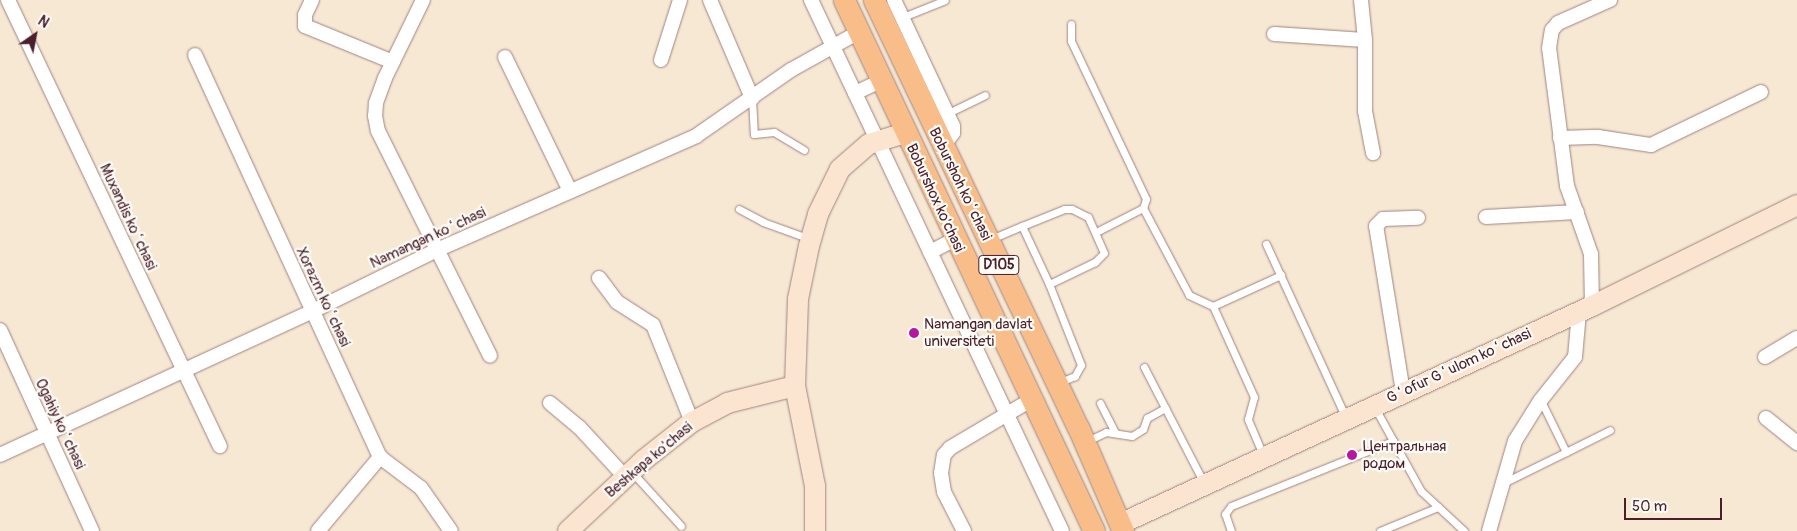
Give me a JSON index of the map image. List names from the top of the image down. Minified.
{"streets":{"main road":["Boburshoh koʻchasi","Boburshox ko'chasi","D105"],"street":["Muxandis koʻchasi","Namangan koʻchasi","Xorazm koʻchasi","Gʻofur Gʻulom koʻchasi","Ogahiy koʻchasi","Beshkapa ko'chasi"]},"crossings":[["Boburshoh koʻchasi","Gʻofur Gʻulom koʻchasi"],["Boburshox ko'chasi","Namangan koʻchasi"],["Muxandis koʻchasi","Namangan koʻchasi"],["Namangan koʻchasi","Xorazm koʻchasi"],["Namangan koʻchasi","Ogahiy koʻchasi"]],"places":["Namangan davlat universiteti","Центральная родом"],"scale_bar":"50 m","north":"top right"}
